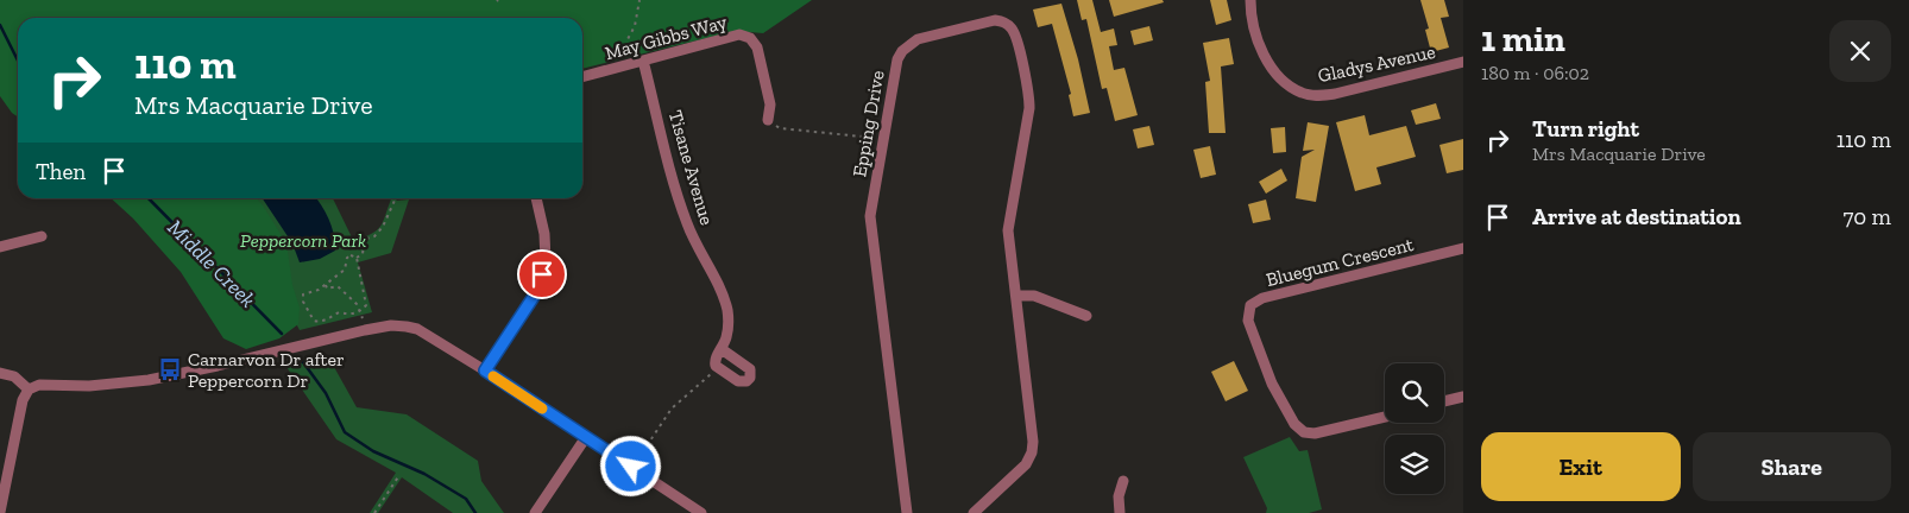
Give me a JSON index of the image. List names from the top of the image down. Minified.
{"streets":{"street":["May Gibbs Way","Gladys Avenue","Epping Drive","Tisane Avenue","Bluegum Crescent"]},"crossings":[["May Gibbs Way","Tisane Avenue"]],"water":["Middle Creek"],"parks":["Peppercorn Park"],"places":{"bus stop":["Carnarvon Dr after Peppercorn Dr"]},"page":{"heading":["1 min","180 m · 06:02"],"turn":["110 m","Mrs Macquarie Drive"],"list":[{"name":"Turn right","note":"Mrs Macquarie Drive","value":"110 m"},{"name":"Arrive at destination","value":"70 m"}],"then":"Then","buttons":["Exit","Share"]}}
